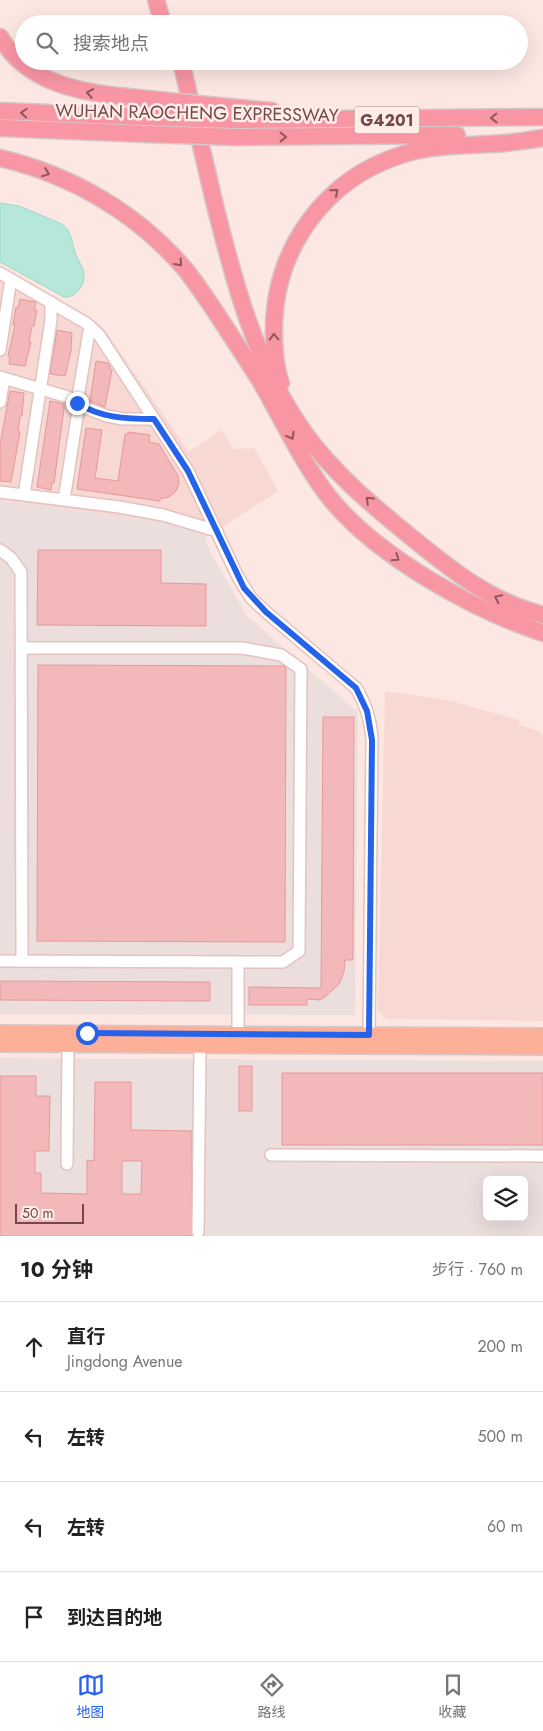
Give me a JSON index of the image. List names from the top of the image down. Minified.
{"streets":{"highway":["WUHAN RAOCHENG EXPRESSWAY","G4201"]},"crossings":[["WUHAN RAOCHENG EXPRESSWAY","G4201"]],"scale_bar":"50 m","page":{"search":"搜索地点","scale":"50 m","heading":["10 分钟","步行 · 760 m"],"list":[["直行","Jingdong Avenue","200 m"],["左转","500 m"],["左转","60 m"],"到达目的地"],"nav":["地图","路线","收藏"]}}
